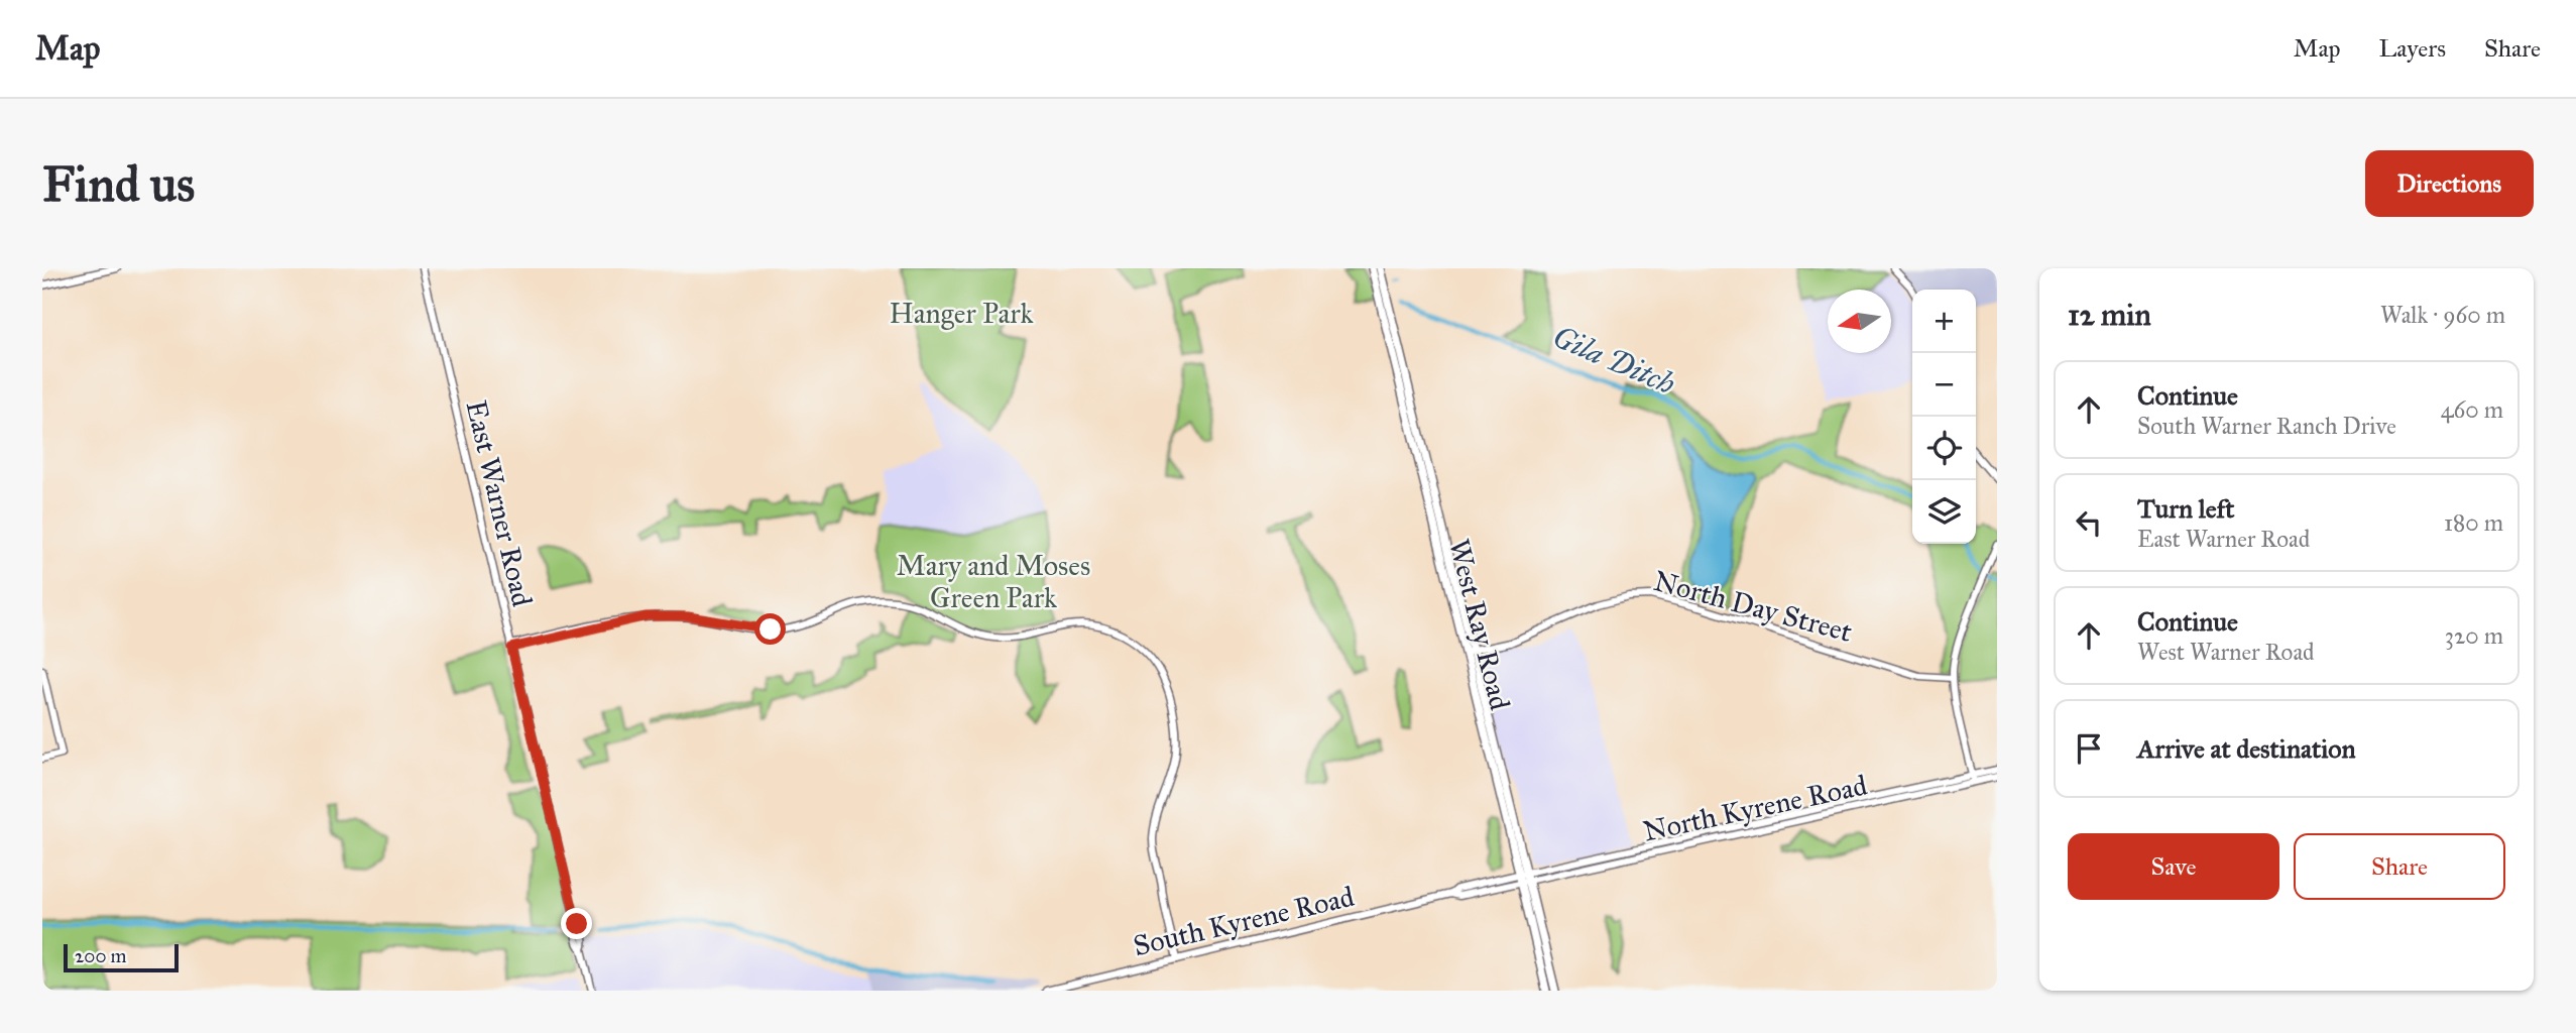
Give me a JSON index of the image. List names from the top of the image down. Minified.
{"streets":{"main road":["West Ray Road"],"street":["East Warner Road","North Day Street","North Kyrene Road","South Kyrene Road"]},"crossings":[["North Day Street","West Ray Road"],["West Ray Road","North Kyrene Road"],["West Ray Road","South Kyrene Road"],["North Kyrene Road","South Kyrene Road"]],"water":["Gila Ditch"],"parks":["Hanger Park","Mary and Moses Green Park"],"scale_bar":"200 m","north":"left","page":{"header":"Map","nav":["Map","Layers","Share"],"buttons":["Directions",["Save","Share"]],"title":"Find us","heading":["12 min","Walk · 960 m"],"map_buttons":["+","−"],"list":[["Continue","South Warner Ranch Drive","460 m"],["Turn left","East Warner Road","180 m"],["Continue","West Warner Road","320 m"],"Arrive at destination"],"scale":"200 m"}}
